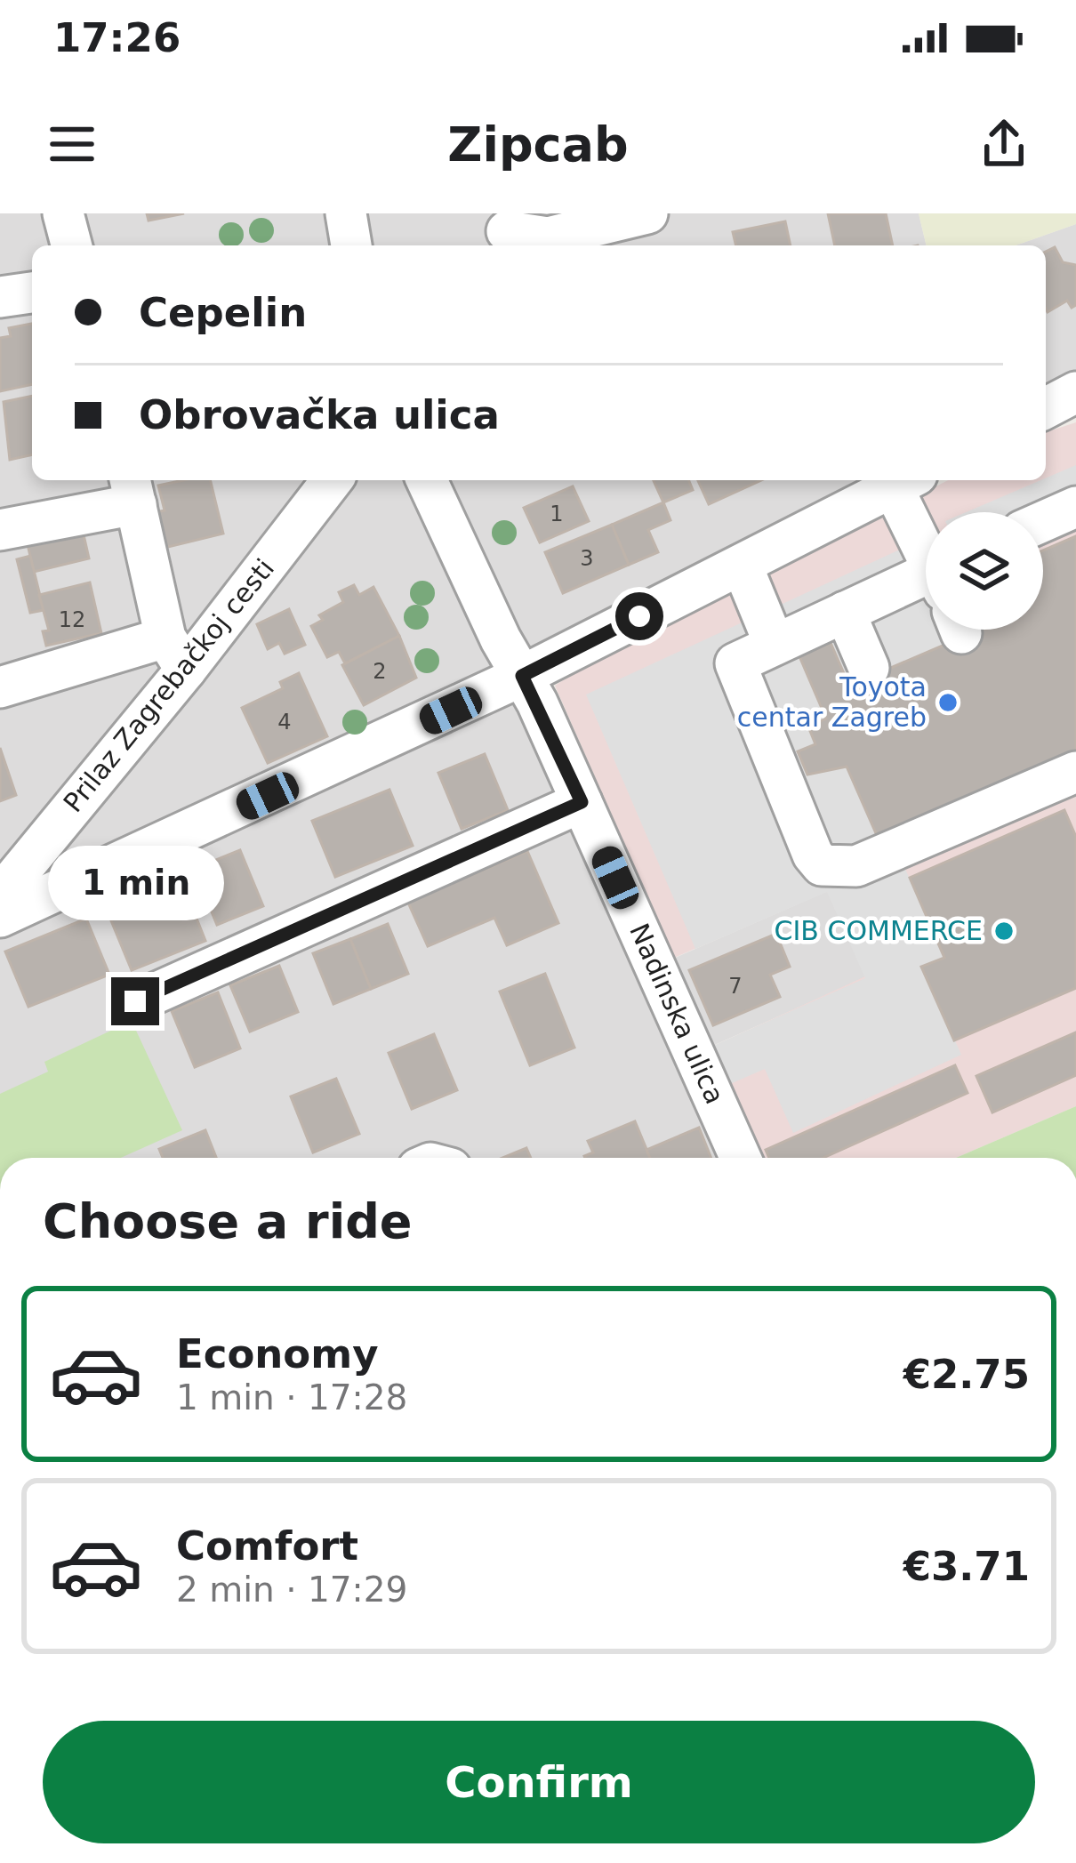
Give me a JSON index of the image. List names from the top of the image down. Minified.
{"streets":{"street":["Prilaz Zagrebačkoj cesti","Nadinska ulica"]},"places":["Toyota centar Zagreb","CIB COMMERCE"],"house_numbers":["1","3","12","2","4","7"],"page":{"status":"17:26","header":"Zipcab","banner":["Cepelin","Obrovačka ulica"],"bubble":"1 min","heading":"Choose a ride","list":[{"name":"Economy","note":"1 min · 17:28","value":"€2.75"},{"name":"Comfort","note":"2 min · 17:29","value":"€3.71"}],"buttons":"Confirm"}}
